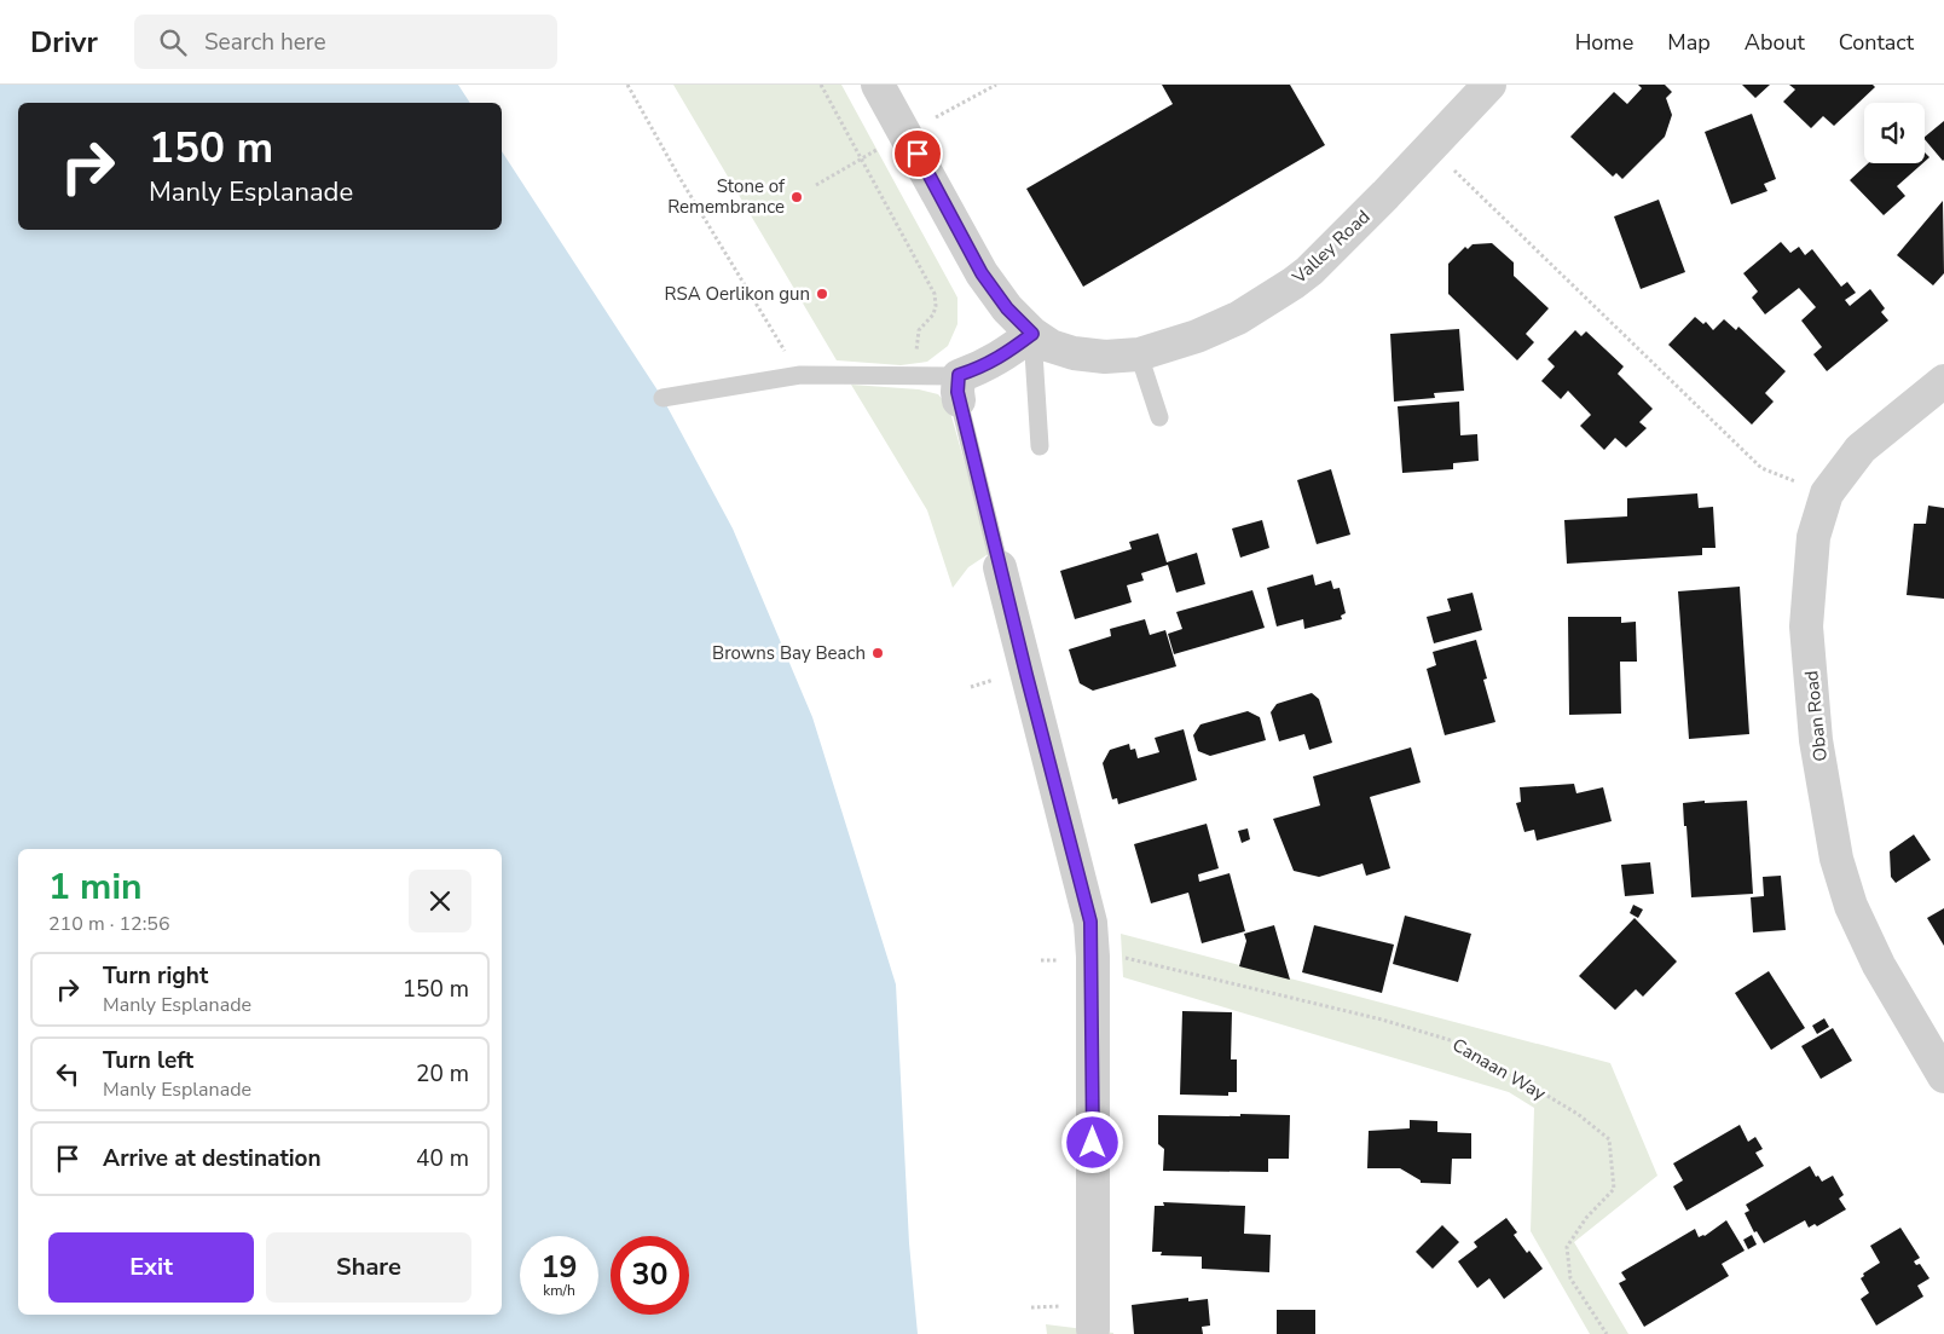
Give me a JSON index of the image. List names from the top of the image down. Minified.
{"streets":{"street":["Valley Road","Oban Road"],"path":["Canaan Way"]},"places":["Stone of Remembrance","RSA Oerlikon gun","Browns Bay Beach"],"page":{"header":"Drivr","search":"Search here","nav":["Home","Map","About","Contact"],"turn":["150 m","Manly Esplanade"],"heading":["1 min","210 m · 12:56"],"list":[{"name":"Turn right","note":"Manly Esplanade","value":"150 m"},{"name":"Turn left","note":"Manly Esplanade","value":"20 m"},{"name":"Arrive at destination","value":"40 m"}],"buttons":["Exit","Share"],"speed":"19 km/h","limit":"30"}}
